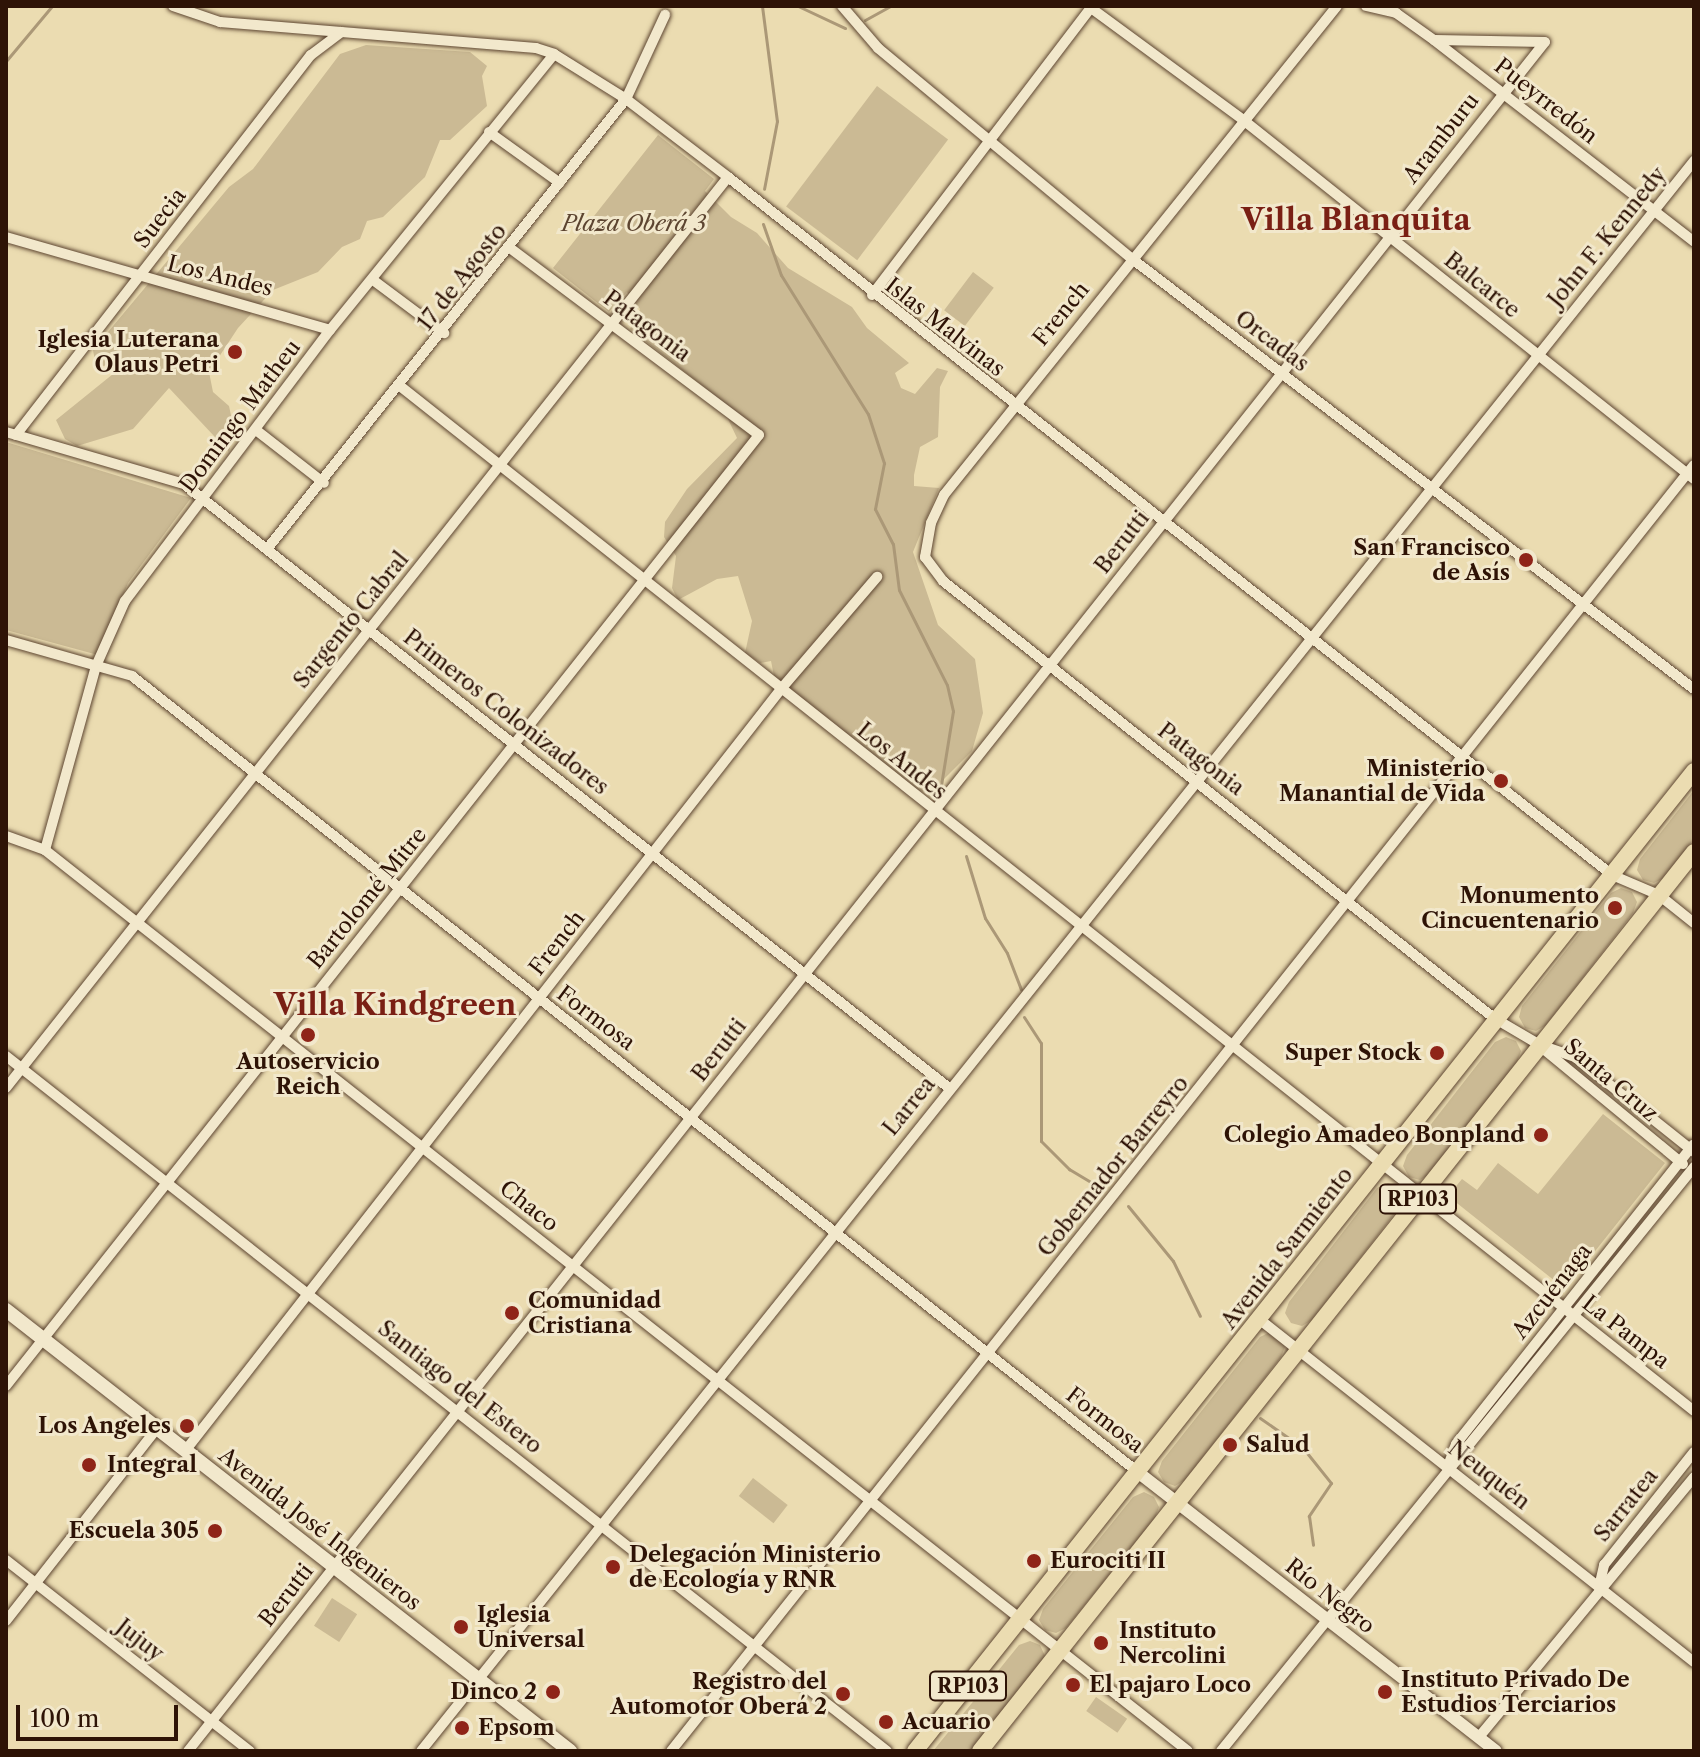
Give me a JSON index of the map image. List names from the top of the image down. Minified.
{"streets":{"main road":["RP103","Avenida Sarmiento","Avenida José Ingenieros"],"street":["Pueyrredón","Aramburu","Suecia","John F. Kennedy","Los Andes","17 de Agosto","Balcarce","French","Patagonia","Islas Malvinas","Orcadas","Domingo Matheu","Berutti","Sargento Cabral","Primeros Colonizadores","Bartolomé Mitre","Formosa","Santa Cruz","Larrea","Gobernador Barreyro","Chaco","Azcuénaga","La Pampa","Santiago del Estero","Neuquén","Sarratea","Río Negro","Jujuy"]},"crossings":[["Pueyrredón","Aramburu"],["Pueyrredón","John F. Kennedy"],["Aramburu","Balcarce"],["Aramburu","Orcadas"],["Aramburu","Berutti"],["Suecia","Los Andes"],["Suecia","Islas Malvinas"],["Suecia","Primeros Colonizadores"],["John F. Kennedy","Balcarce"],["John F. Kennedy","Orcadas"],["John F. Kennedy","Larrea"],["Los Andes","17 de Agosto"],["Los Andes","French"],["Los Andes","Domingo Matheu"],["Los Andes","Berutti"],["Los Andes","Sargento Cabral"],["Los Andes","Bartolomé Mitre"],["Los Andes","Larrea"],["Los Andes","Gobernador Barreyro"],["Los Andes","Avenida Sarmiento"],["Los Andes","La Pampa"],["17 de Agosto","Patagonia"],["17 de Agosto","Islas Malvinas"],["17 de Agosto","Primeros Colonizadores"],["Balcarce","French"],["Balcarce","Gobernador Barreyro"],["French","Patagonia"],["French","Islas Malvinas"],["French","Orcadas"],["French","Primeros Colonizadores"],["French","Formosa"],["French","Chaco"],["French","Santiago del Estero"],["French","Avenida José Ingenieros"],["Patagonia","Berutti"],["Patagonia","Sargento Cabral"],["Patagonia","Bartolomé Mitre"],["Patagonia","Santa Cruz"],["Patagonia","Larrea"],["Patagonia","Gobernador Barreyro"],["Patagonia","RP103"],["Patagonia","Avenida Sarmiento"],["Islas Malvinas","Domingo Matheu"],["Islas Malvinas","Berutti"],["Islas Malvinas","Sargento Cabral"],["Islas Malvinas","Larrea"],["Islas Malvinas","Gobernador Barreyro"],["Islas Malvinas","RP103"],["Islas Malvinas","Avenida Sarmiento"],["Orcadas","Berutti"],["Orcadas","Larrea"],["Orcadas","Gobernador Barreyro"],["Domingo Matheu","Primeros Colonizadores"],["Domingo Matheu","Formosa"],["Domingo Matheu","Chaco"],["Berutti","Primeros Colonizadores"],["Berutti","Formosa"],["Berutti","Chaco"],["Berutti","Santiago del Estero"],["Berutti","Avenida José Ingenieros"],["Berutti","Jujuy"],["Sargento Cabral","Primeros Colonizadores"],["Sargento Cabral","Formosa"],["Sargento Cabral","Chaco"],["Sargento Cabral","Santiago del Estero"],["Primeros Colonizadores","Bartolomé Mitre"],["Primeros Colonizadores","Larrea"],["Bartolomé Mitre","Formosa"],["Bartolomé Mitre","Chaco"],["Bartolomé Mitre","Santiago del Estero"],["Bartolomé Mitre","Avenida José Ingenieros"],["Formosa","Larrea"],["Formosa","Gobernador Barreyro"],["Formosa","Avenida Sarmiento"],["Formosa","Río Negro"],["Santa Cruz","RP103"],["Santa Cruz","Azcuénaga"],["Larrea","Chaco"],["Larrea","Santiago del Estero"],["Larrea","Avenida José Ingenieros"],["Gobernador Barreyro","Chaco"],["Gobernador Barreyro","Santiago del Estero"],["RP103","Chaco"],["RP103","La Pampa"],["RP103","Neuquén"],["RP103","Río Negro"],["Chaco","Avenida Sarmiento"],["Avenida Sarmiento","La Pampa"],["Avenida Sarmiento","Neuquén"],["Avenida Sarmiento","Río Negro"],["Azcuénaga","La Pampa"],["Azcuénaga","Neuquén"],["Azcuénaga","Río Negro"],["Neuquén","Sarratea"],["Sarratea","Río Negro"]],"districts":["Villa Blanquita","Villa Kindgreen"],"parks":["Plaza Oberá 3"],"places":["Iglesia Luterana Olaus Petri","San Francisco de Asís","Ministerio Manantial de Vida","Monumento Cincuentenario","Autoservicio Reich","Super Stock","Colegio Amadeo Bonpland","Comunidad Cristiana","Los Angeles","Salud","Integral","Escuela 305","Eurociti II","Delegación Ministerio de Ecología y RNR","Iglesia Universal","Instituto Nercolini","El pajaro Loco","Dinco 2","Instituto Privado De Estudios Terciarios","Registro del Automotor Oberá 2","Acuario","Epsom"],"scale_bar":"100 m"}
